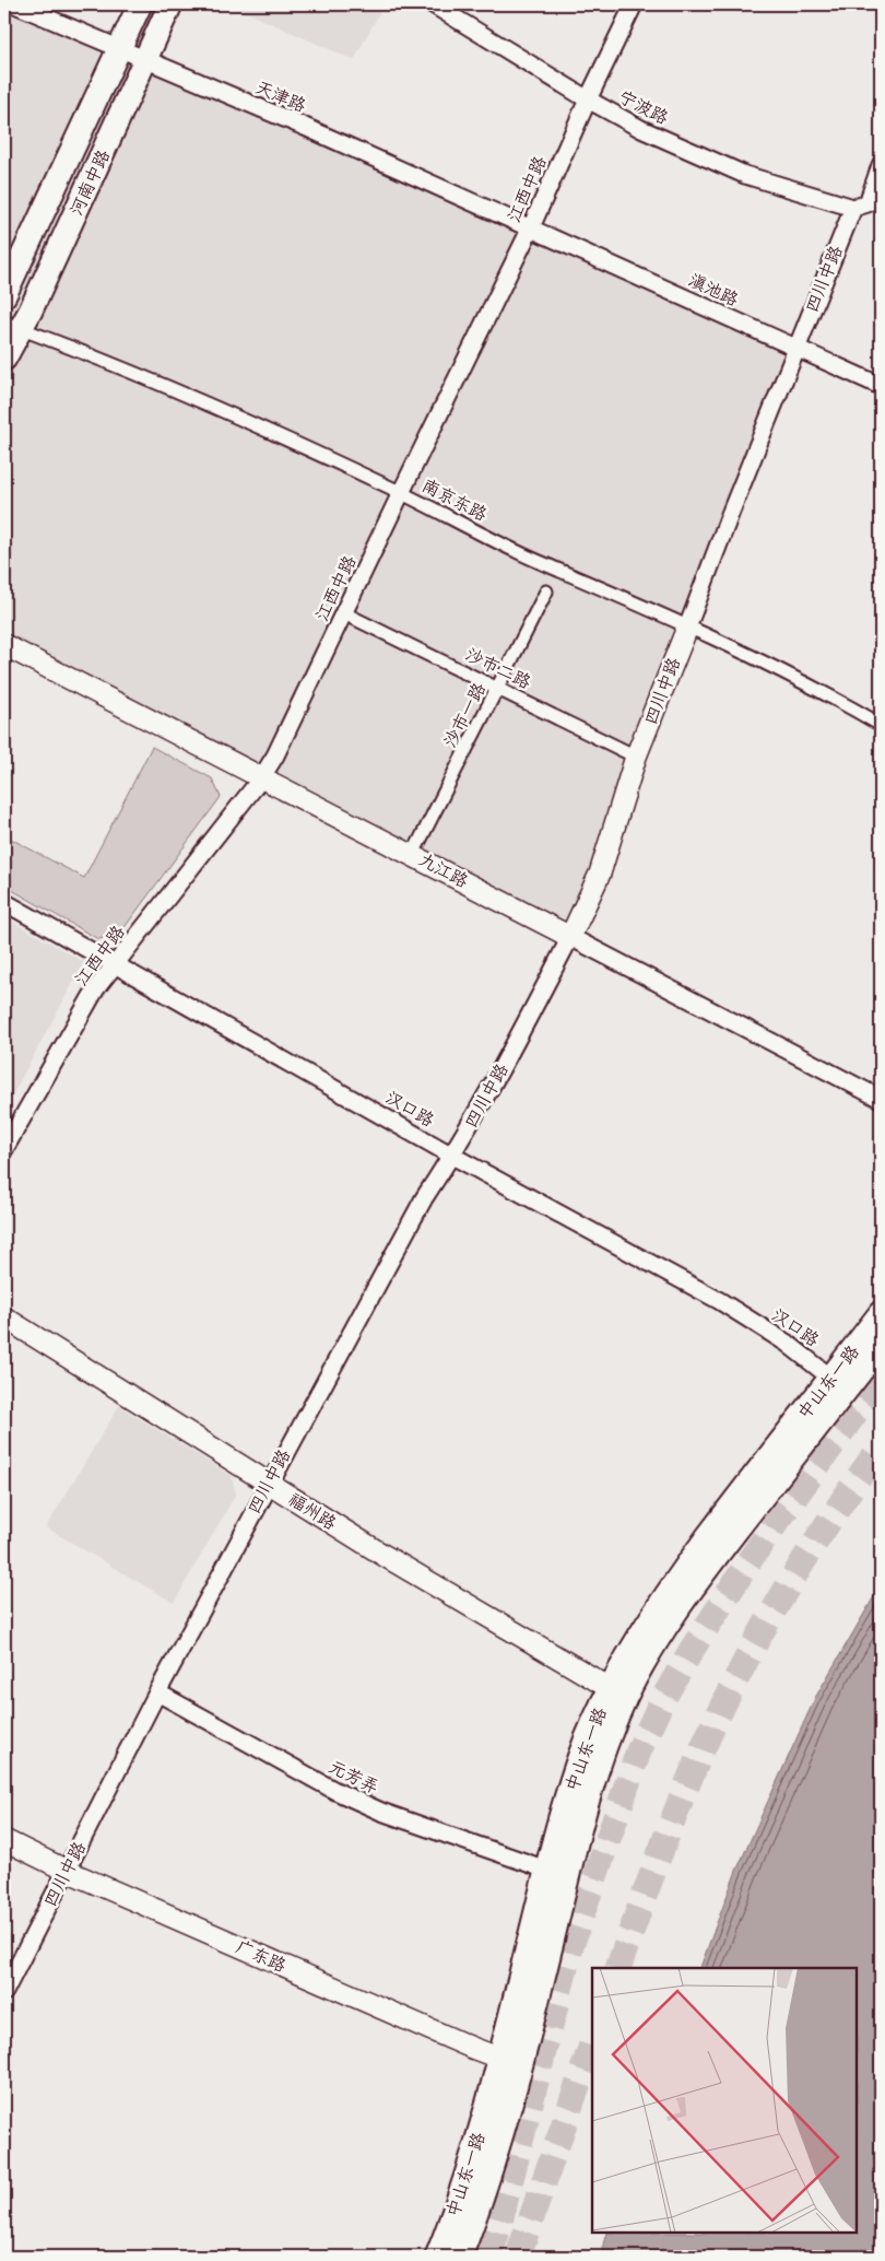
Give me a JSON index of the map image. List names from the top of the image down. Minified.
{"streets":{"main road":["河南中路","中山东一路"],"street":["天津路","宁波路","江西中路","四川中路","滇池路","南京东路","沙市二路","沙市一路","九江路","汉口路","福州路","元芳弄","广东路"]},"crossings":[["天津路","河南中路"],["天津路","江西中路"],["天津路","滇池路"],["宁波路","江西中路"],["宁波路","四川中路"],["河南中路","南京东路"],["江西中路","滇池路"],["江西中路","南京东路"],["江西中路","沙市二路"],["江西中路","九江路"],["江西中路","汉口路"],["四川中路","滇池路"],["四川中路","南京东路"],["四川中路","沙市二路"],["四川中路","九江路"],["四川中路","汉口路"],["四川中路","福州路"],["四川中路","元芳弄"],["四川中路","广东路"],["沙市二路","沙市一路"],["沙市一路","九江路"],["汉口路","中山东一路"],["中山东一路","福州路"],["中山东一路","元芳弄"],["中山东一路","广东路"]]}
